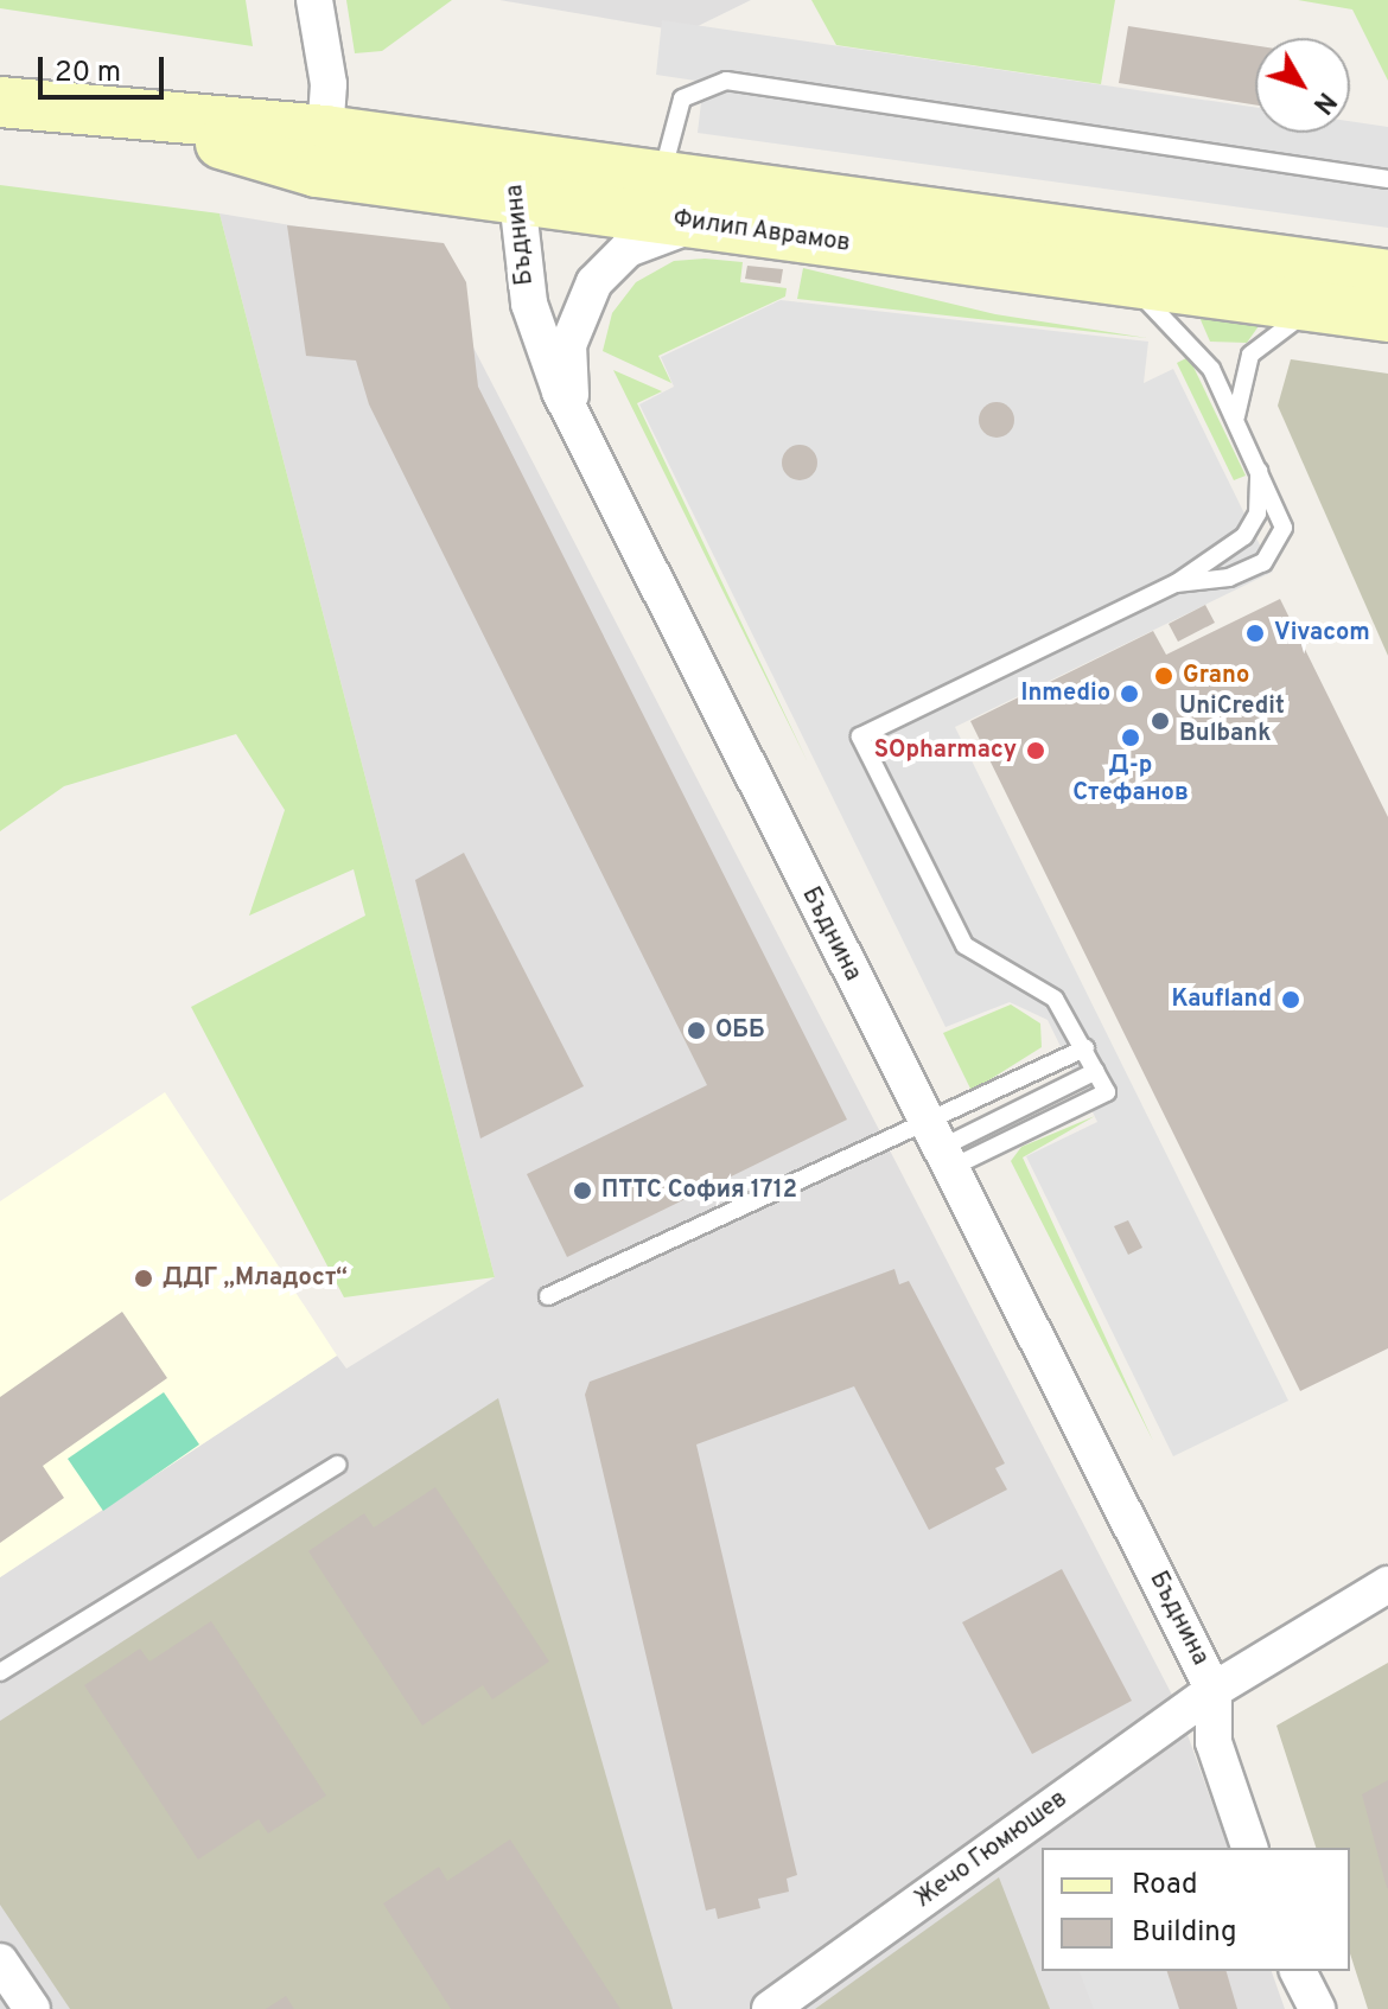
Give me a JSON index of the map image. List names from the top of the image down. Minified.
{"streets":{"street":["Филип Аврамов","Бъднина","Жечо Гюмюшев"]},"crossings":[["Филип Аврамов","Бъднина"],["Бъднина","Жечо Гюмюшев"]],"places":["Vivacom","Grano","Inmedio","UniCredit Bulbank","Д-р Стефанов","SOpharmacy","Kaufland","ОББ","ПТТС София 1712","ДДГ „Младост“"],"legend":["Road","Building"],"scale_bar":"20 m","north":"bottom right"}
